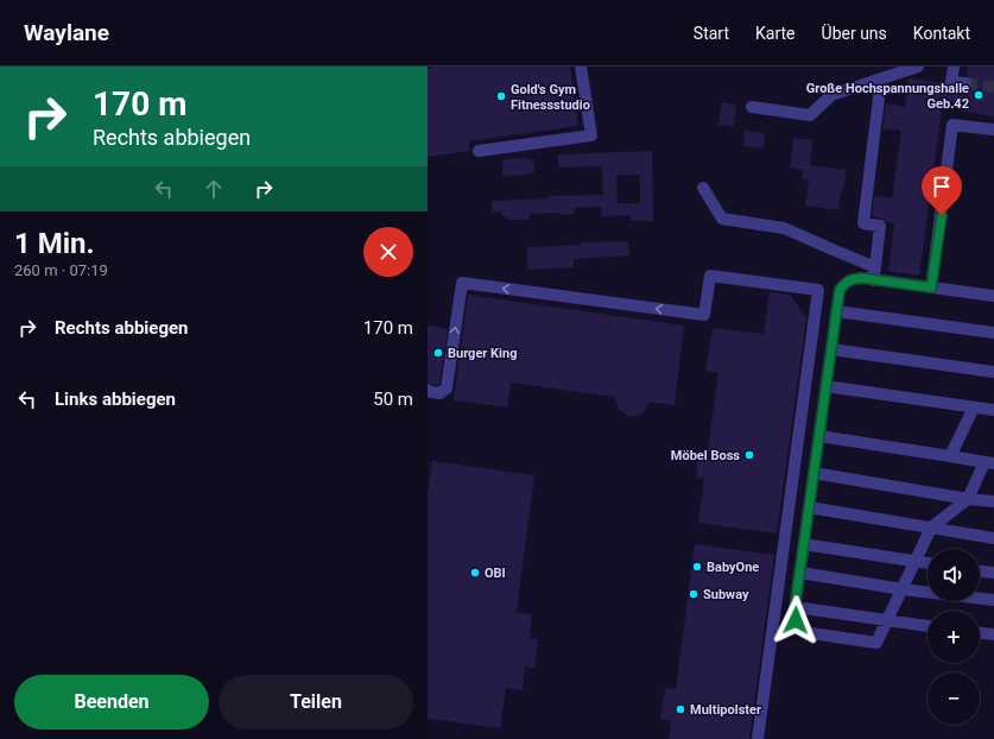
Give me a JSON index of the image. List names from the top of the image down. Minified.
{"places":["Große Hochspannungshalle Geb.42","Gold's Gym Fitnessstudio","Burger King","Möbel Boss","BabyOne","OBI","Subway","Multipolster"],"page":{"header":"Waylane","nav":["Start","Karte","Über uns","Kontakt"],"turn":["170 m","Rechts abbiegen"],"heading":["1 Min.","260 m · 07:19"],"list":[{"name":"Rechts abbiegen","value":"170 m"},{"name":"Links abbiegen","value":"50 m"}],"map_buttons":["+","−"],"buttons":["Beenden","Teilen"]}}
